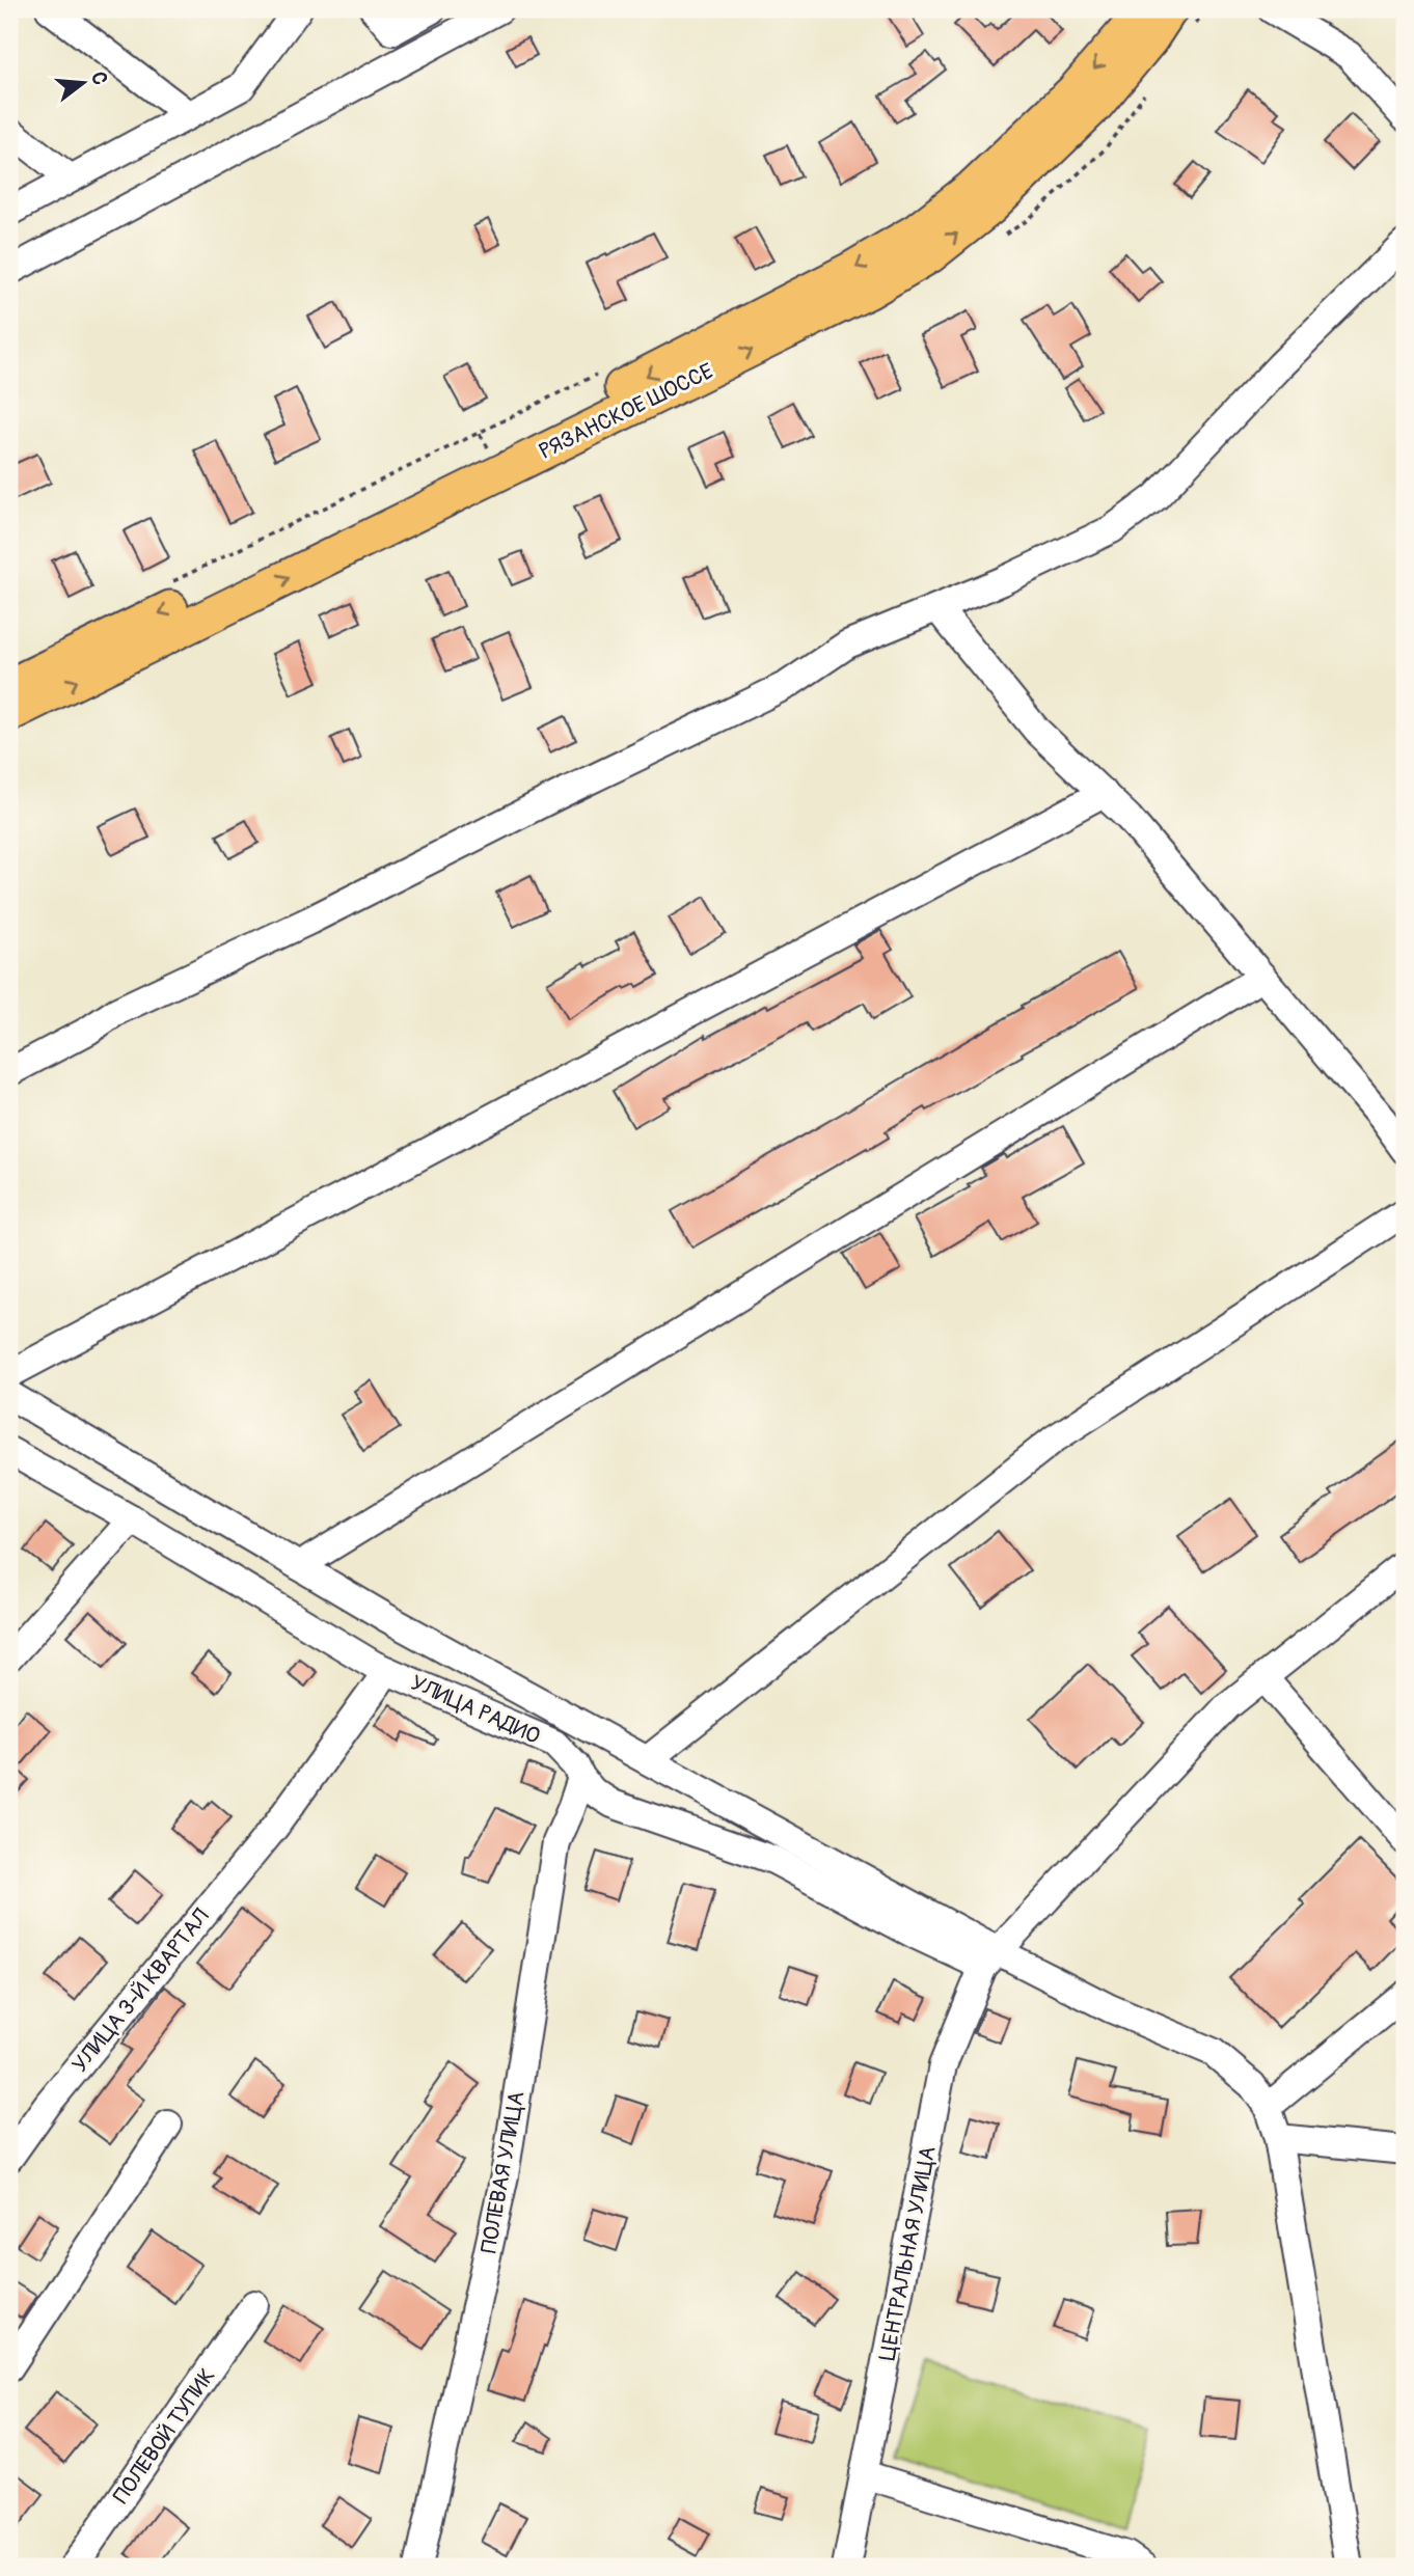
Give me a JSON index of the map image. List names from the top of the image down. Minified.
{"streets":{"main road":["РЯЗАНСКОЕ ШОССЕ"],"street":["УЛИЦА РАДИО","УЛИЦА 3-Й КВАРТАЛ","ПОЛЕВАЯ УЛИЦА","ЦЕНТРАЛЬНАЯ УЛИЦА","ПОЛЕВОЙ ТУПИК"]},"crossings":[["УЛИЦА РАДИО","УЛИЦА 3-Й КВАРТАЛ"],["УЛИЦА РАДИО","ПОЛЕВАЯ УЛИЦА"],["УЛИЦА РАДИО","ЦЕНТРАЛЬНАЯ УЛИЦА"]],"north":"right"}
